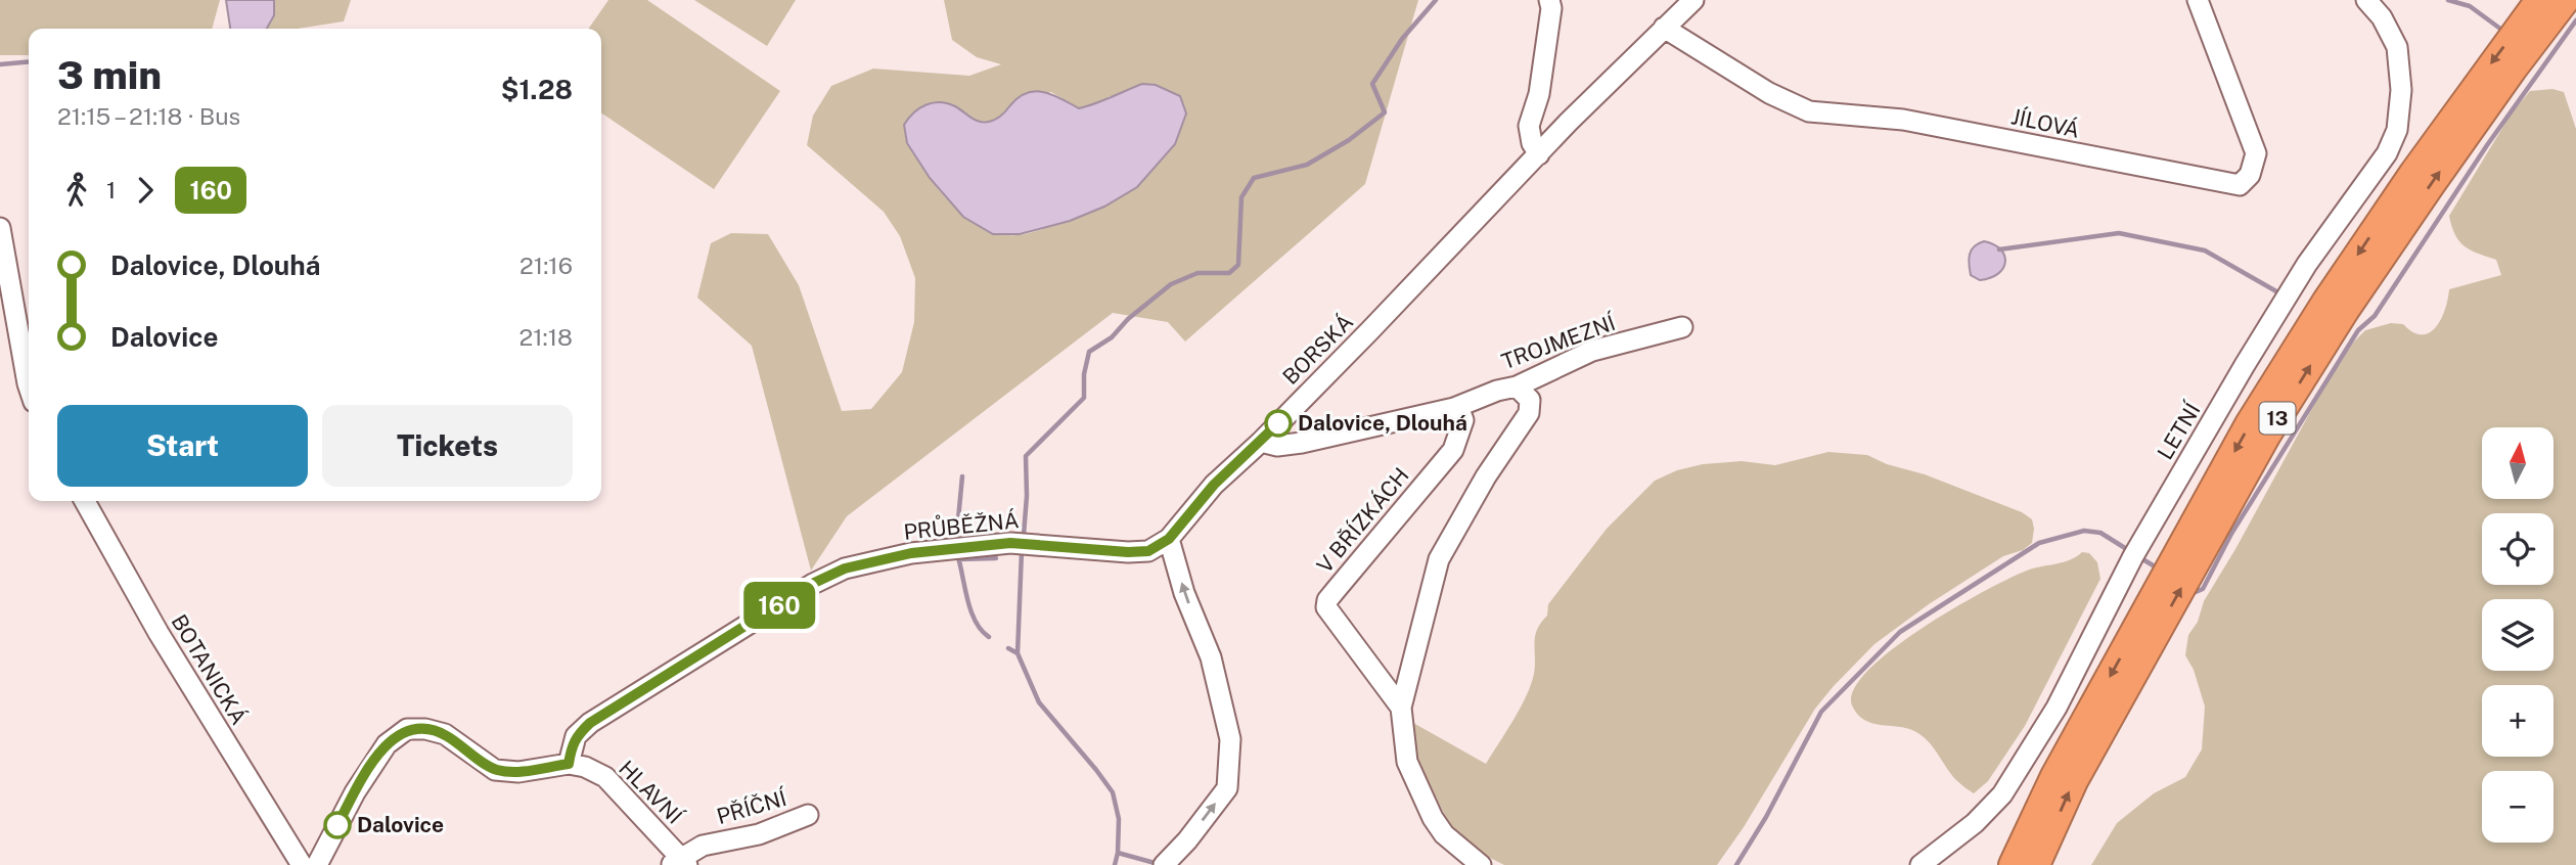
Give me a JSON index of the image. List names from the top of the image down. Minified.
{"streets":{"highway":["13"],"street":["JÍLOVÁ","TROJMEZNÍ","BORSKÁ","LETNÍ","V BŘÍZKÁCH","PRŮBĚŽNÁ","BOTANICKÁ","HLAVNÍ","PŘÍČNÍ"]},"crossings":[["JÍLOVÁ","BORSKÁ"],["TROJMEZNÍ","V BŘÍZKÁCH"],["BORSKÁ","PRŮBĚŽNÁ"],["PRŮBĚŽNÁ","HLAVNÍ"],["HLAVNÍ","PŘÍČNÍ"]],"places":["Dalovice, Dlouhá","Dalovice"],"lines":["bus line 160"],"north":"top","page":{"on_map":"160","heading":["3 min","21:15 – 21:18 · Bus","$1.28"],"legs":["1","160"],"list":[{"name":"Dalovice, Dlouhá","value":"21:16"},{"name":"Dalovice","value":"21:18"}],"buttons":["Start","Tickets"],"map_buttons":["+","−"]}}
